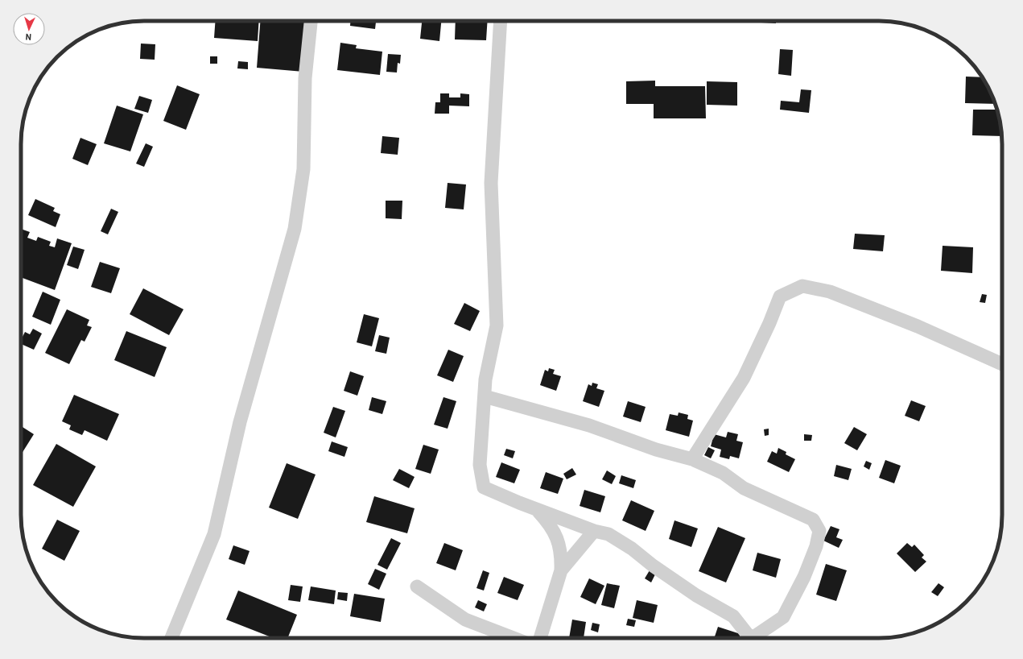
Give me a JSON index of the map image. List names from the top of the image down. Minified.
{"north":"bottom"}
